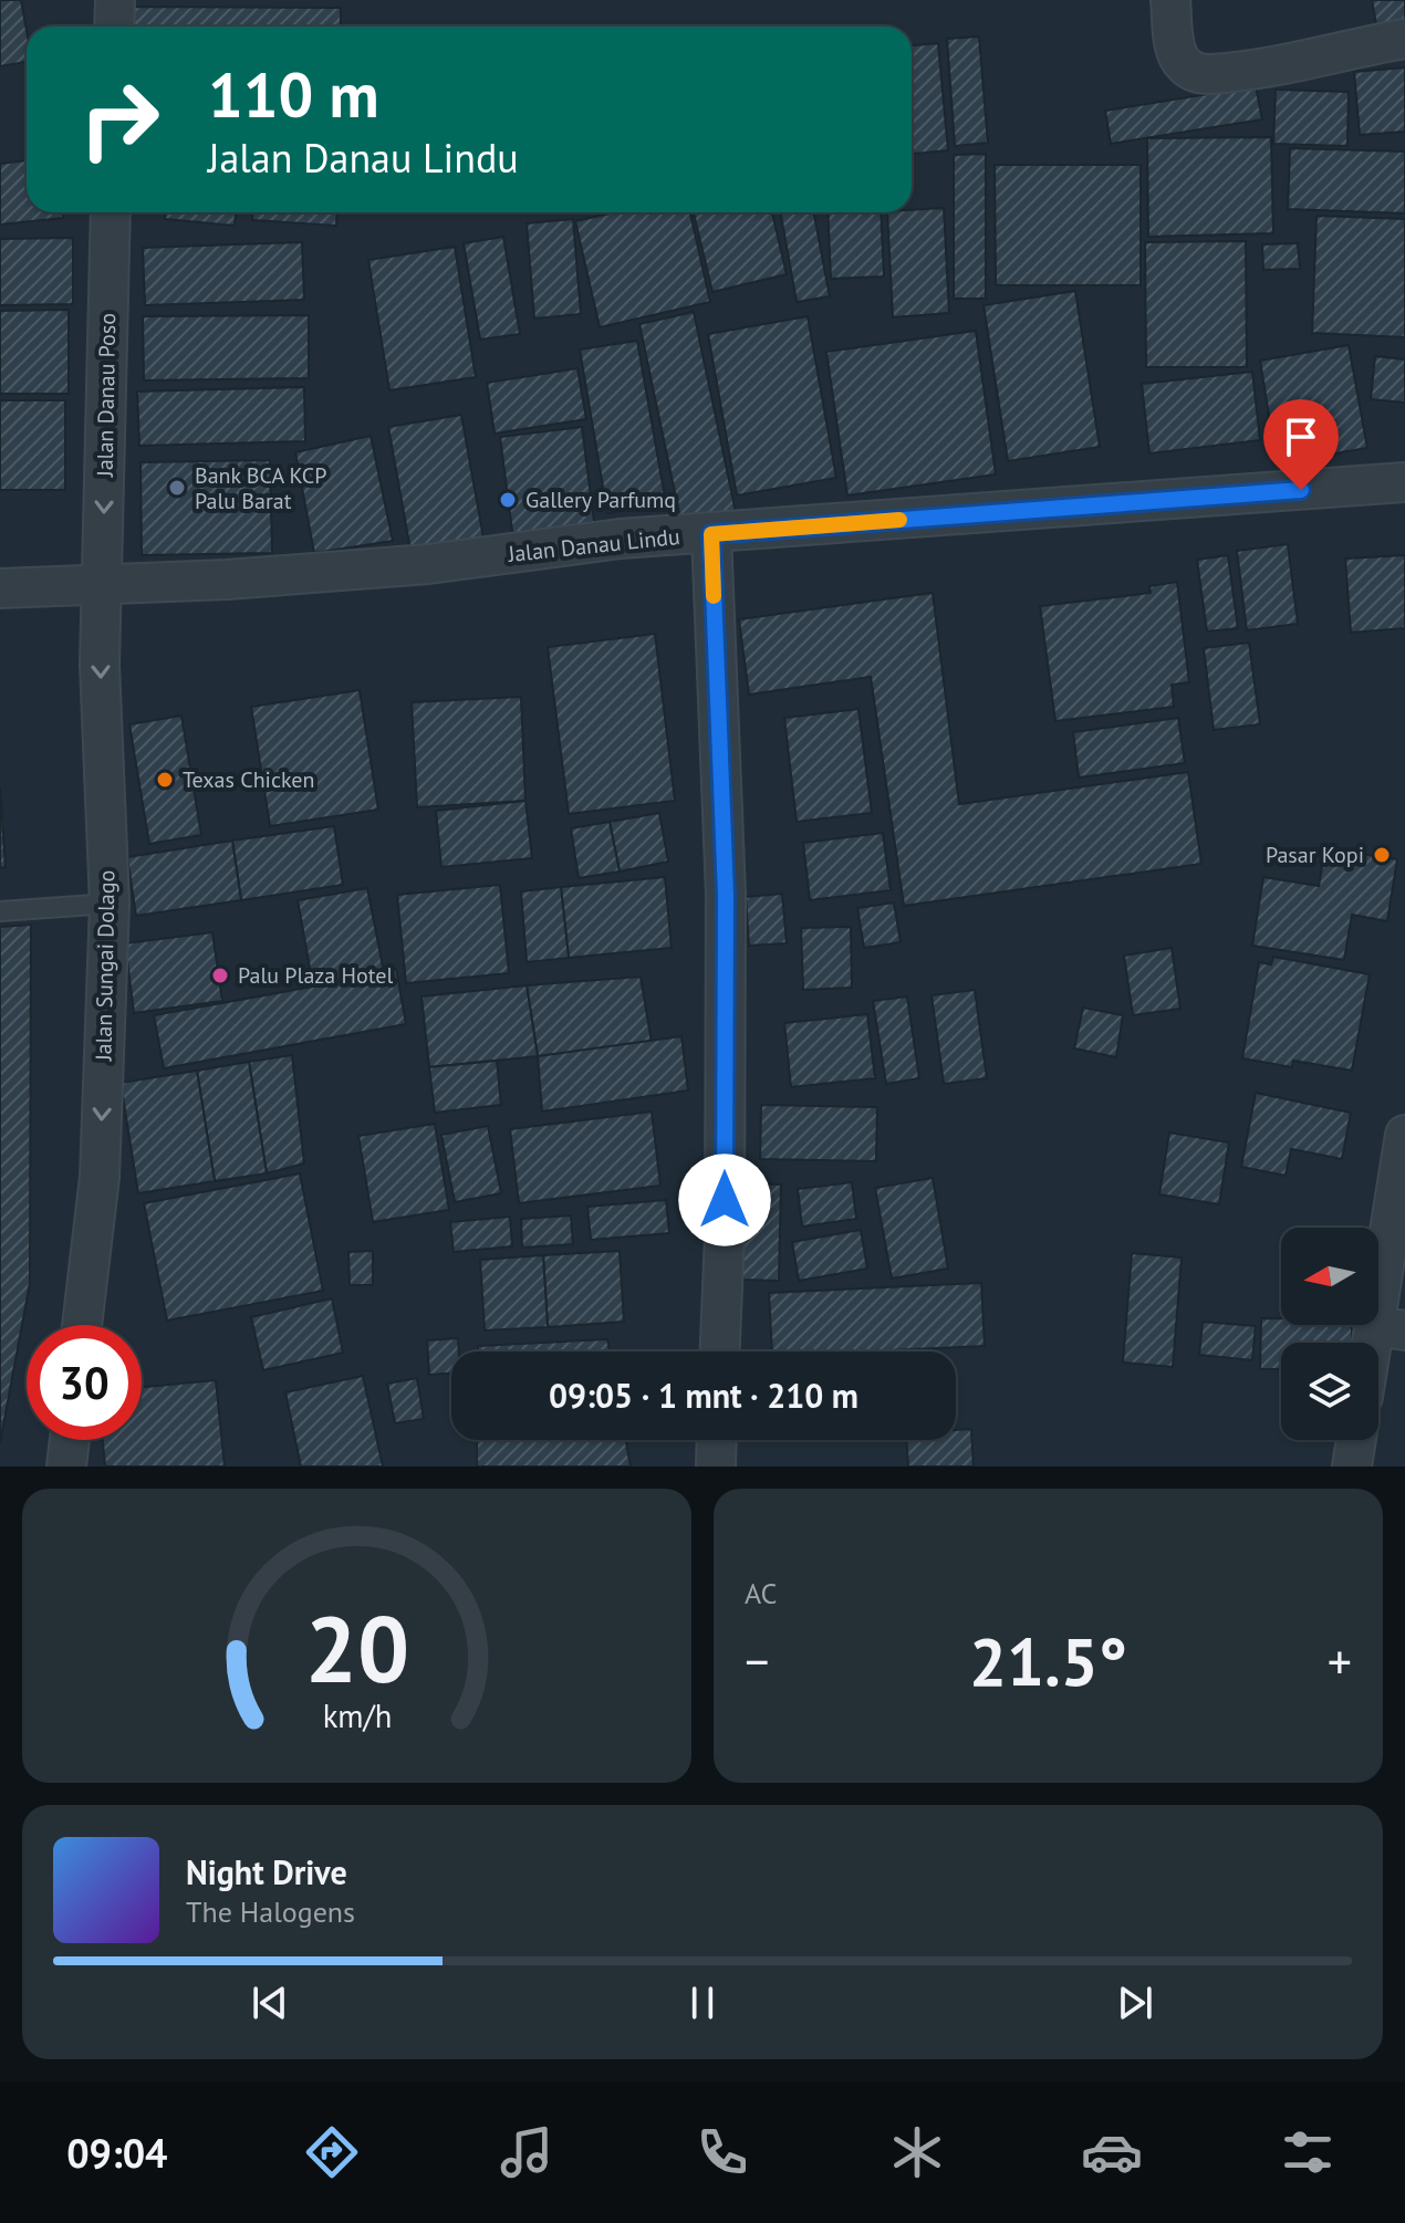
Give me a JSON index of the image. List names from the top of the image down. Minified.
{"streets":{"street":["Jalan Danau Poso","Jalan Danau Lindu","Jalan Sungai Dolago"]},"crossings":[["Jalan Danau Poso","Jalan Danau Lindu"],["Jalan Danau Poso","Jalan Sungai Dolago"],["Jalan Danau Lindu","Jalan Sungai Dolago"]],"one_way":["Jalan Danau Poso","Jalan Sungai Dolago"],"places":["Bank BCA KCP Palu Barat","Gallery Parfumq","Texas Chicken","Pasar Kopi","Palu Plaza Hotel"],"north":"left","page":{"turn":["110 m","Jalan Danau Lindu"],"limit":"30","trip":"09:05 · 1 mnt · 210 m","tile":"AC","heat":["−","21.5°","+"],"song":["Night Drive","The Halogens"],"tabs":"09:04","gauge":["20","km/h"]}}
